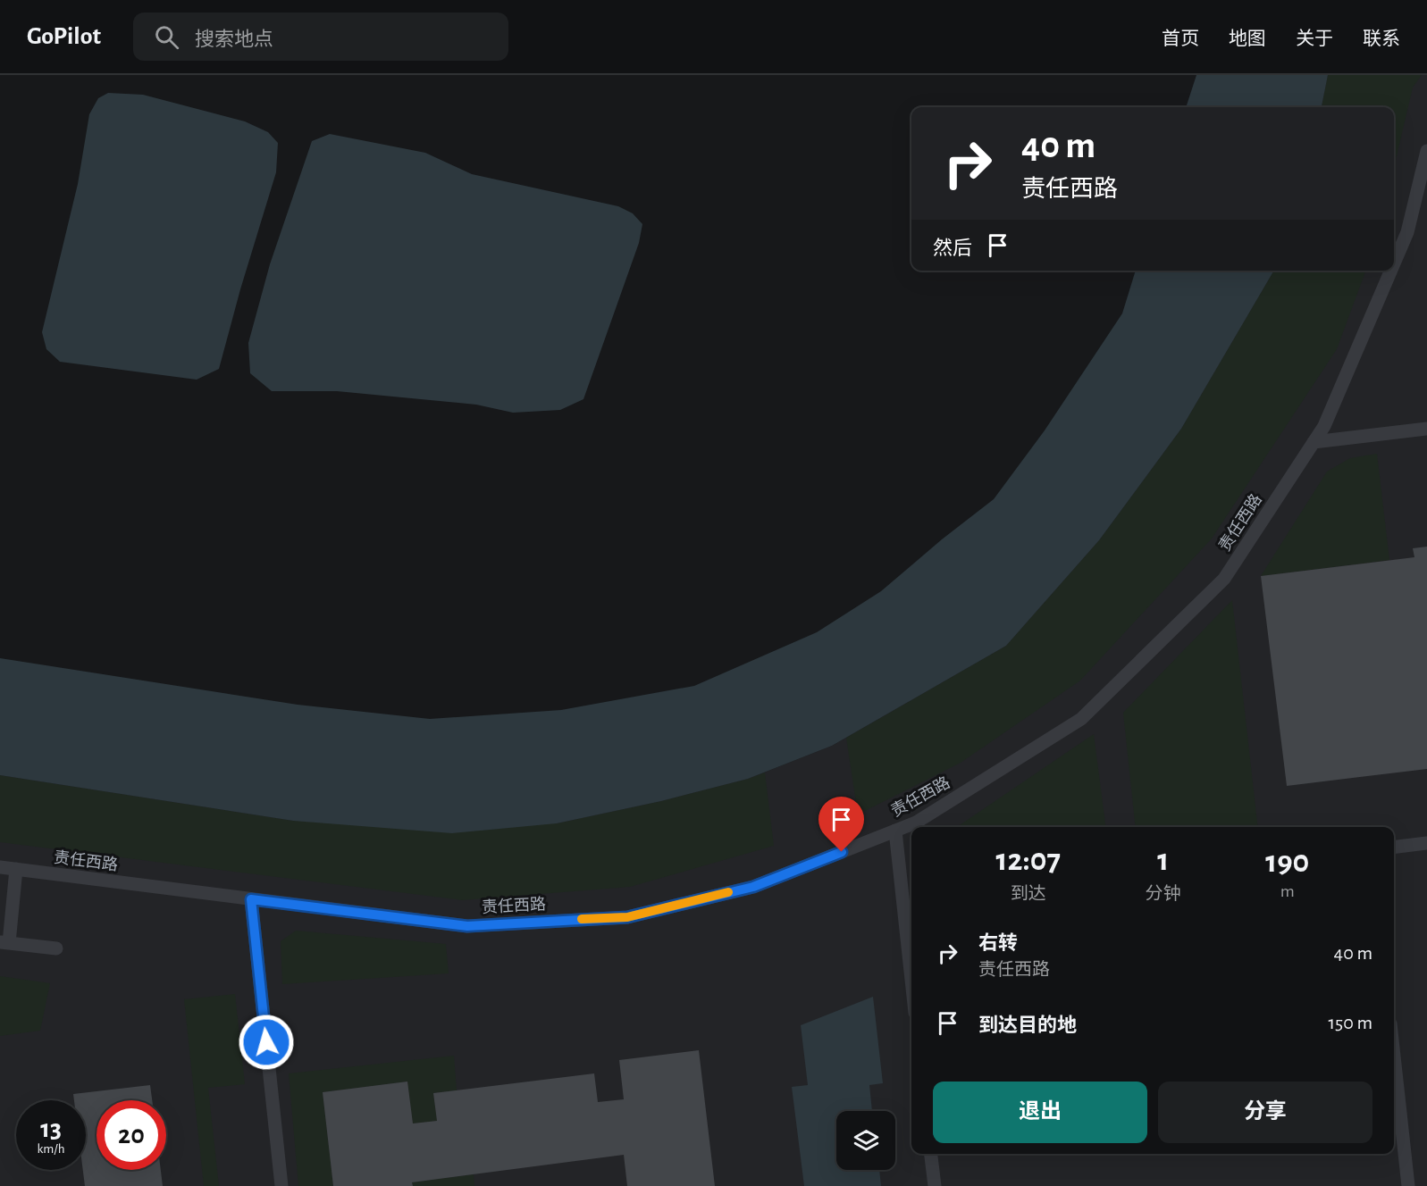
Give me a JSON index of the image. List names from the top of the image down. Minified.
{"streets":{"lane":["责任西路"]},"page":{"header":"GoPilot","search":"搜索地点","nav":["首页","地图","关于","联系"],"turn":["40 m","责任西路"],"then":"然后","eta":["12:07","到达","1","分钟","190","m"],"list":[{"name":"右转","note":"责任西路","value":"40 m"},{"name":"到达目的地","value":"150 m"}],"buttons":["退出","分享"],"speed":"13 km/h","limit":"20"}}
